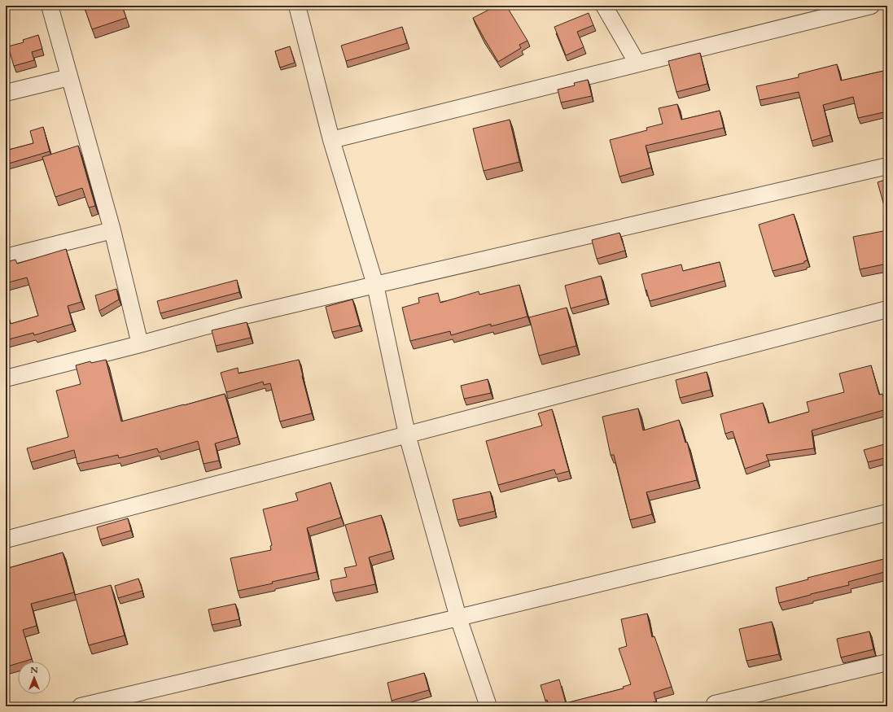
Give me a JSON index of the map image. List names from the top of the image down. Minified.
{"north":"top"}
